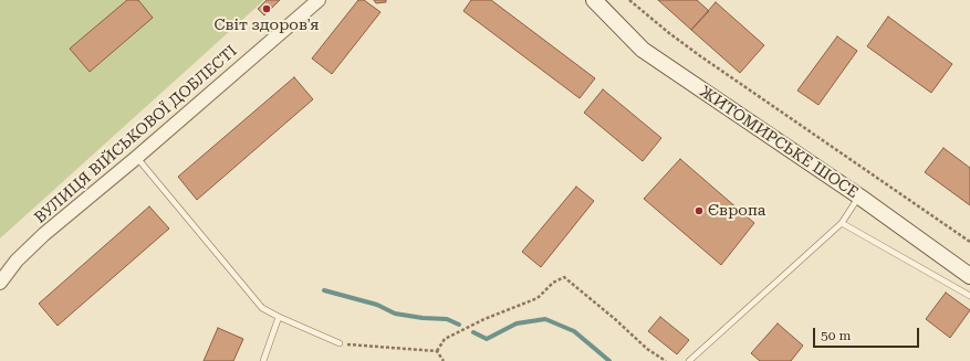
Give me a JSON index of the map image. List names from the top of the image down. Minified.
{"streets":{"main road":["ЖИТОМИРСЬКЕ ШОСЕ"],"street":["ВУЛИЦЯ ВІЙСЬКОВОЇ ДОБЛЕСТІ"]},"places":["Світ здоров'я","Європа"],"scale_bar":"50 m"}
